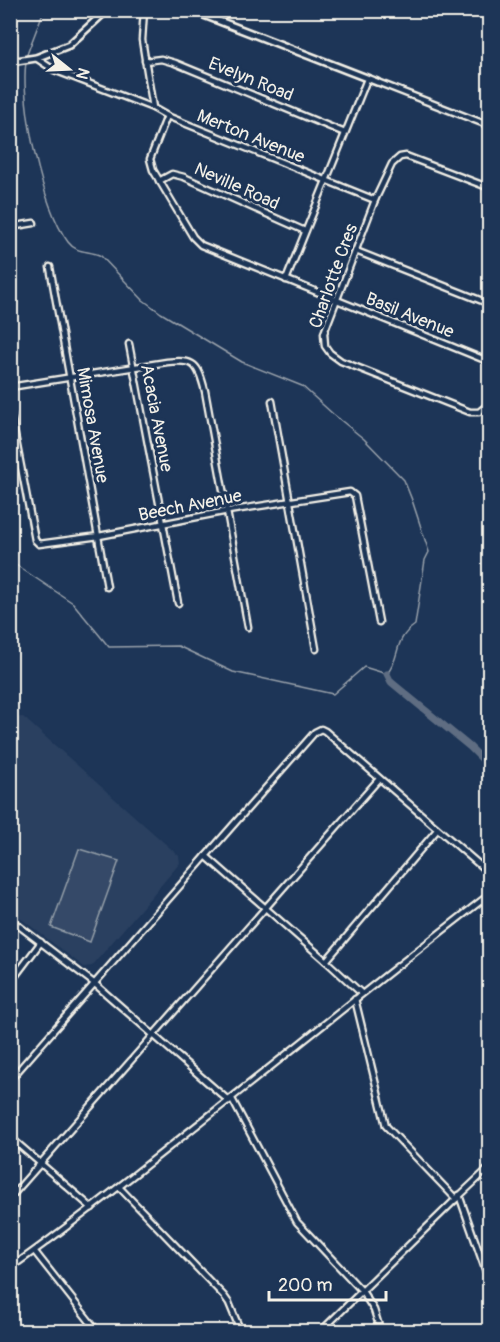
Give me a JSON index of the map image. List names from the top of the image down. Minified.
{"streets":{"street":["Evelyn Road","Merton Avenue","Neville Road","Charlotte Cres","Basil Avenue","Acacia Avenue","Mimosa Avenue","Beech Avenue"]},"crossings":[["Merton Avenue","Basil Avenue"],["Neville Road","Basil Avenue"],["Charlotte Cres","Basil Avenue"],["Acacia Avenue","Beech Avenue"],["Mimosa Avenue","Beech Avenue"]],"scale_bar":"200 m","north":"right"}
